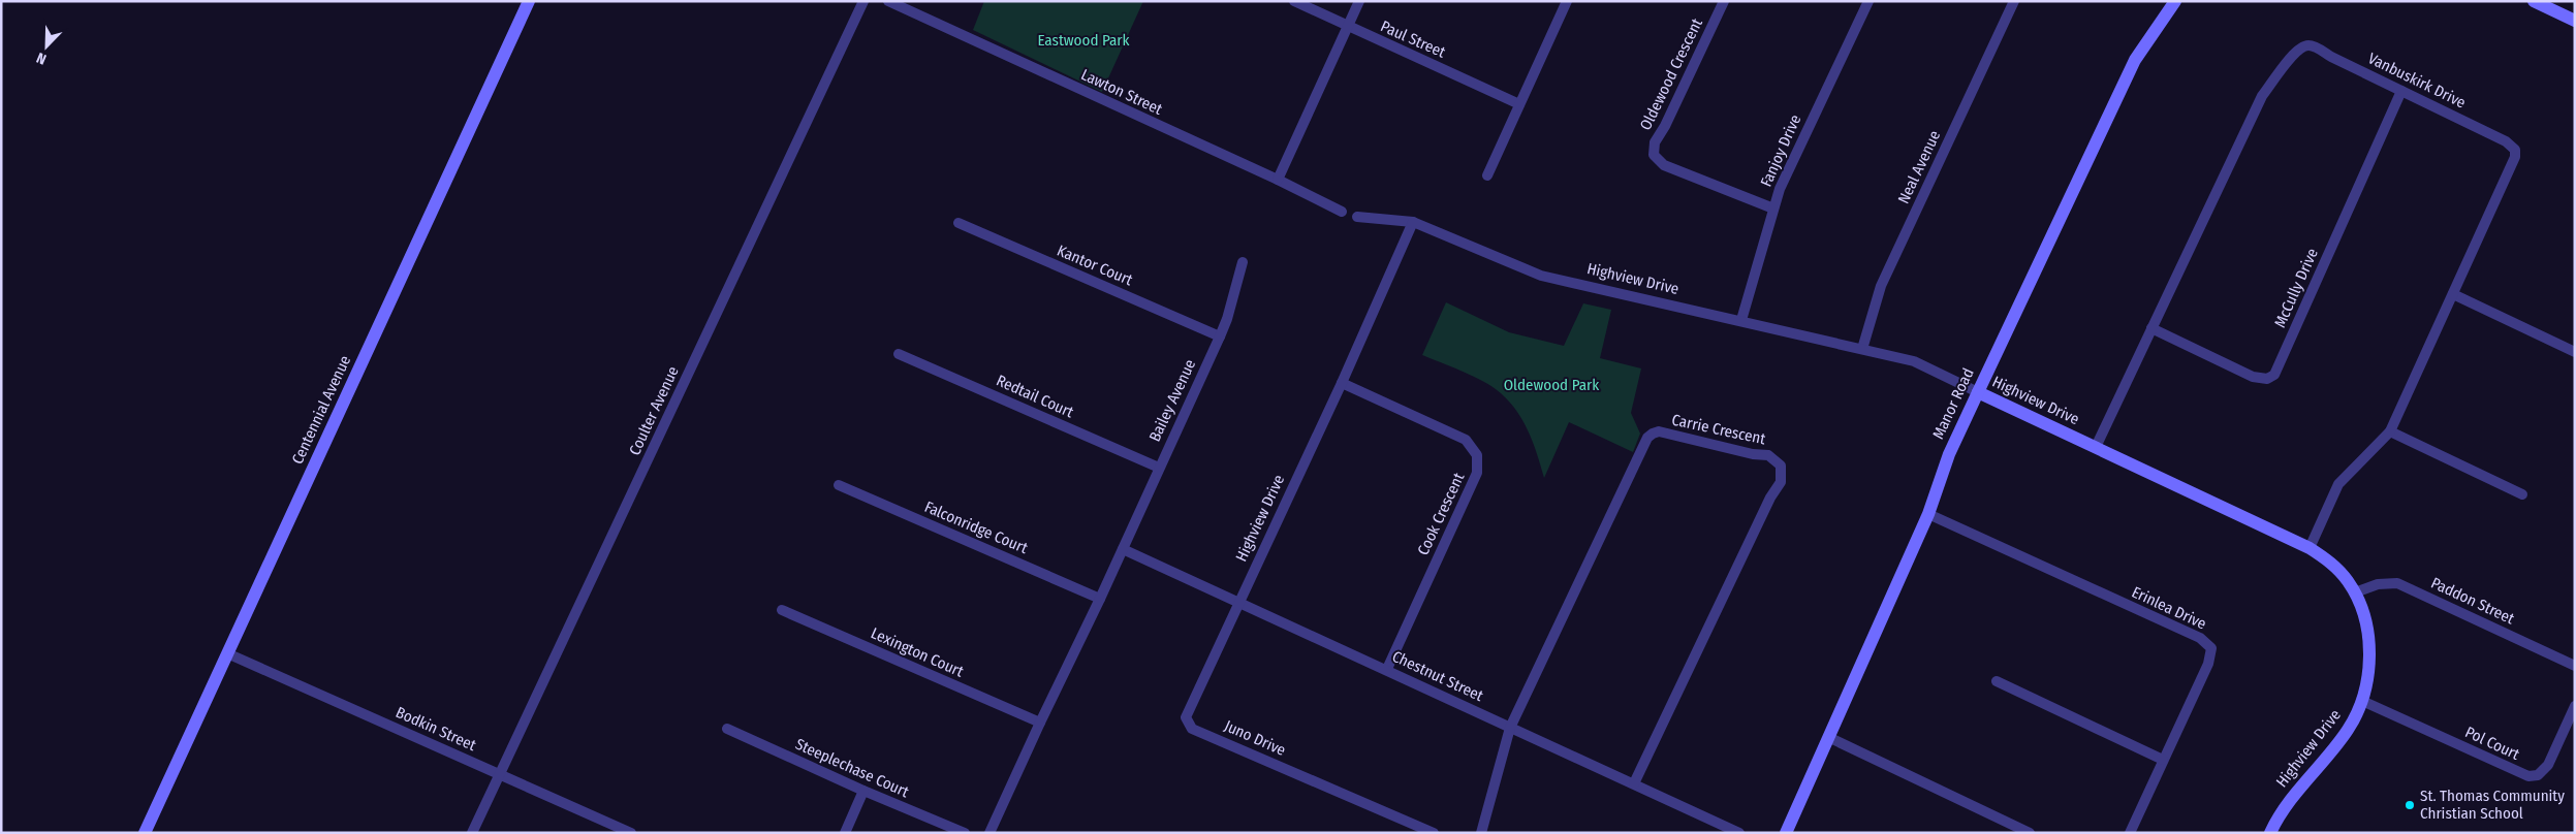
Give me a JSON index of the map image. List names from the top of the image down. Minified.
{"streets":{"street":["Paul Street","Oldewood Crescent","Vanbuskirk Drive","Lawton Street","Fanjoy Drive","Neal Avenue","Kantor Court","Highview Drive","McCully Drive","Redtail Court","Bailey Avenue","Manor Road","Centennial Avenue","Coulter Avenue","Carrie Crescent","Cook Crescent","Falconridge Court","Paddon Street","Erinlea Drive","Lexington Court","Chestnut Street","Bodkin Street","Juno Drive","Pol Court","Steeplechase Court"]},"crossings":[["Oldewood Crescent","Fanjoy Drive"],["Vanbuskirk Drive","Highview Drive"],["Vanbuskirk Drive","McCully Drive"],["Fanjoy Drive","Highview Drive"],["Neal Avenue","Highview Drive"],["Kantor Court","Bailey Avenue"],["Highview Drive","Manor Road"],["Highview Drive","Cook Crescent"],["Highview Drive","Paddon Street"],["Highview Drive","Chestnut Street"],["Highview Drive","Juno Drive"],["Highview Drive","Pol Court"],["Redtail Court","Bailey Avenue"],["Bailey Avenue","Chestnut Street"],["Manor Road","Erinlea Drive"],["Centennial Avenue","Bodkin Street"],["Coulter Avenue","Bodkin Street"],["Carrie Crescent","Chestnut Street"],["Cook Crescent","Chestnut Street"],["Chestnut Street","Juno Drive"]],"parks":["Eastwood Park","Oldewood Park"],"places":["St. Thomas Community Christian School"],"north":"bottom left"}
